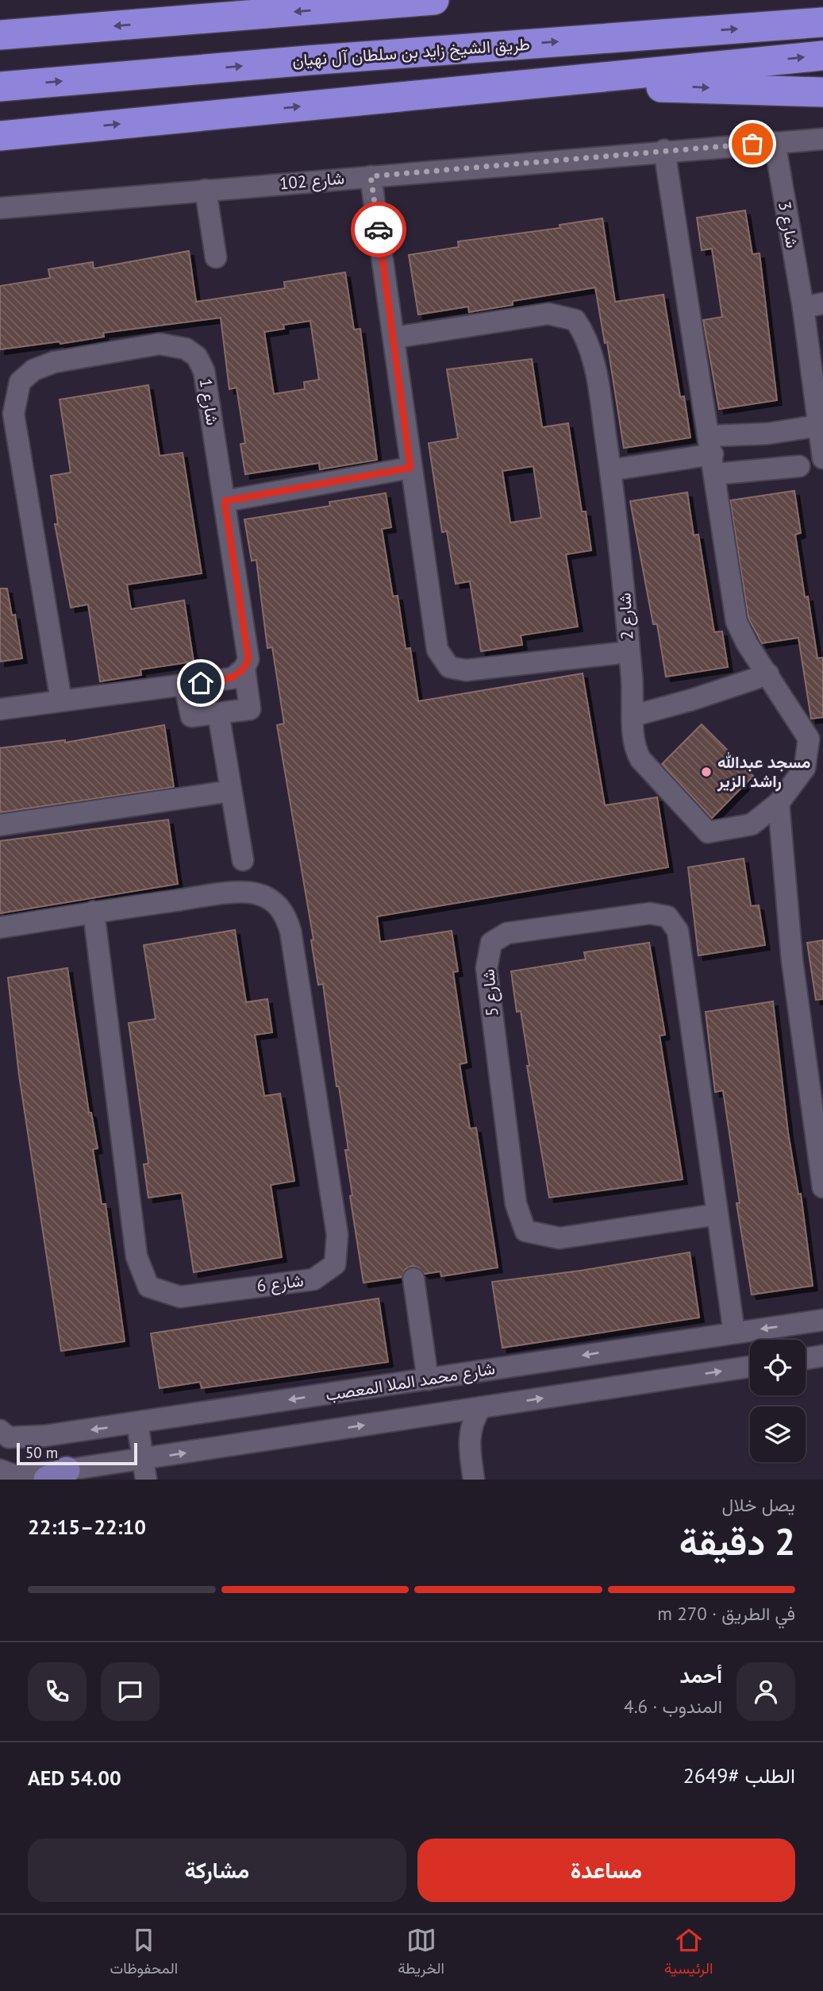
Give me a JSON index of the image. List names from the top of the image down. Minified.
{"streets":{"highway":["طريق الشيخ زايد بن سلطان آل نهيان"],"street":["شارع 102","شارع 3","شارع 1","شارع 2","شارع 5","شارع 6","شارع محمد الملا المعصب"]},"crossings":[["شارع 102","شارع 3"],["شارع 102","شارع 2"],["شارع 5","شارع محمد الملا المعصب"]],"places":["مسجد عبدالله راشد الزير"],"scale_bar":"50 m","page":{"scale":"50 m","heading":["2 دقيقة","يصل خلال","22:10–22:15"],"panel":["أحمد","المندوب · 4.6","الطلب #2649","AED 54.00"],"bar":"في الطريق · 270 m","buttons":["مساعدة","مشاركة"],"tabs":["الرئيسية","الخريطة","المحفوظات"]}}
